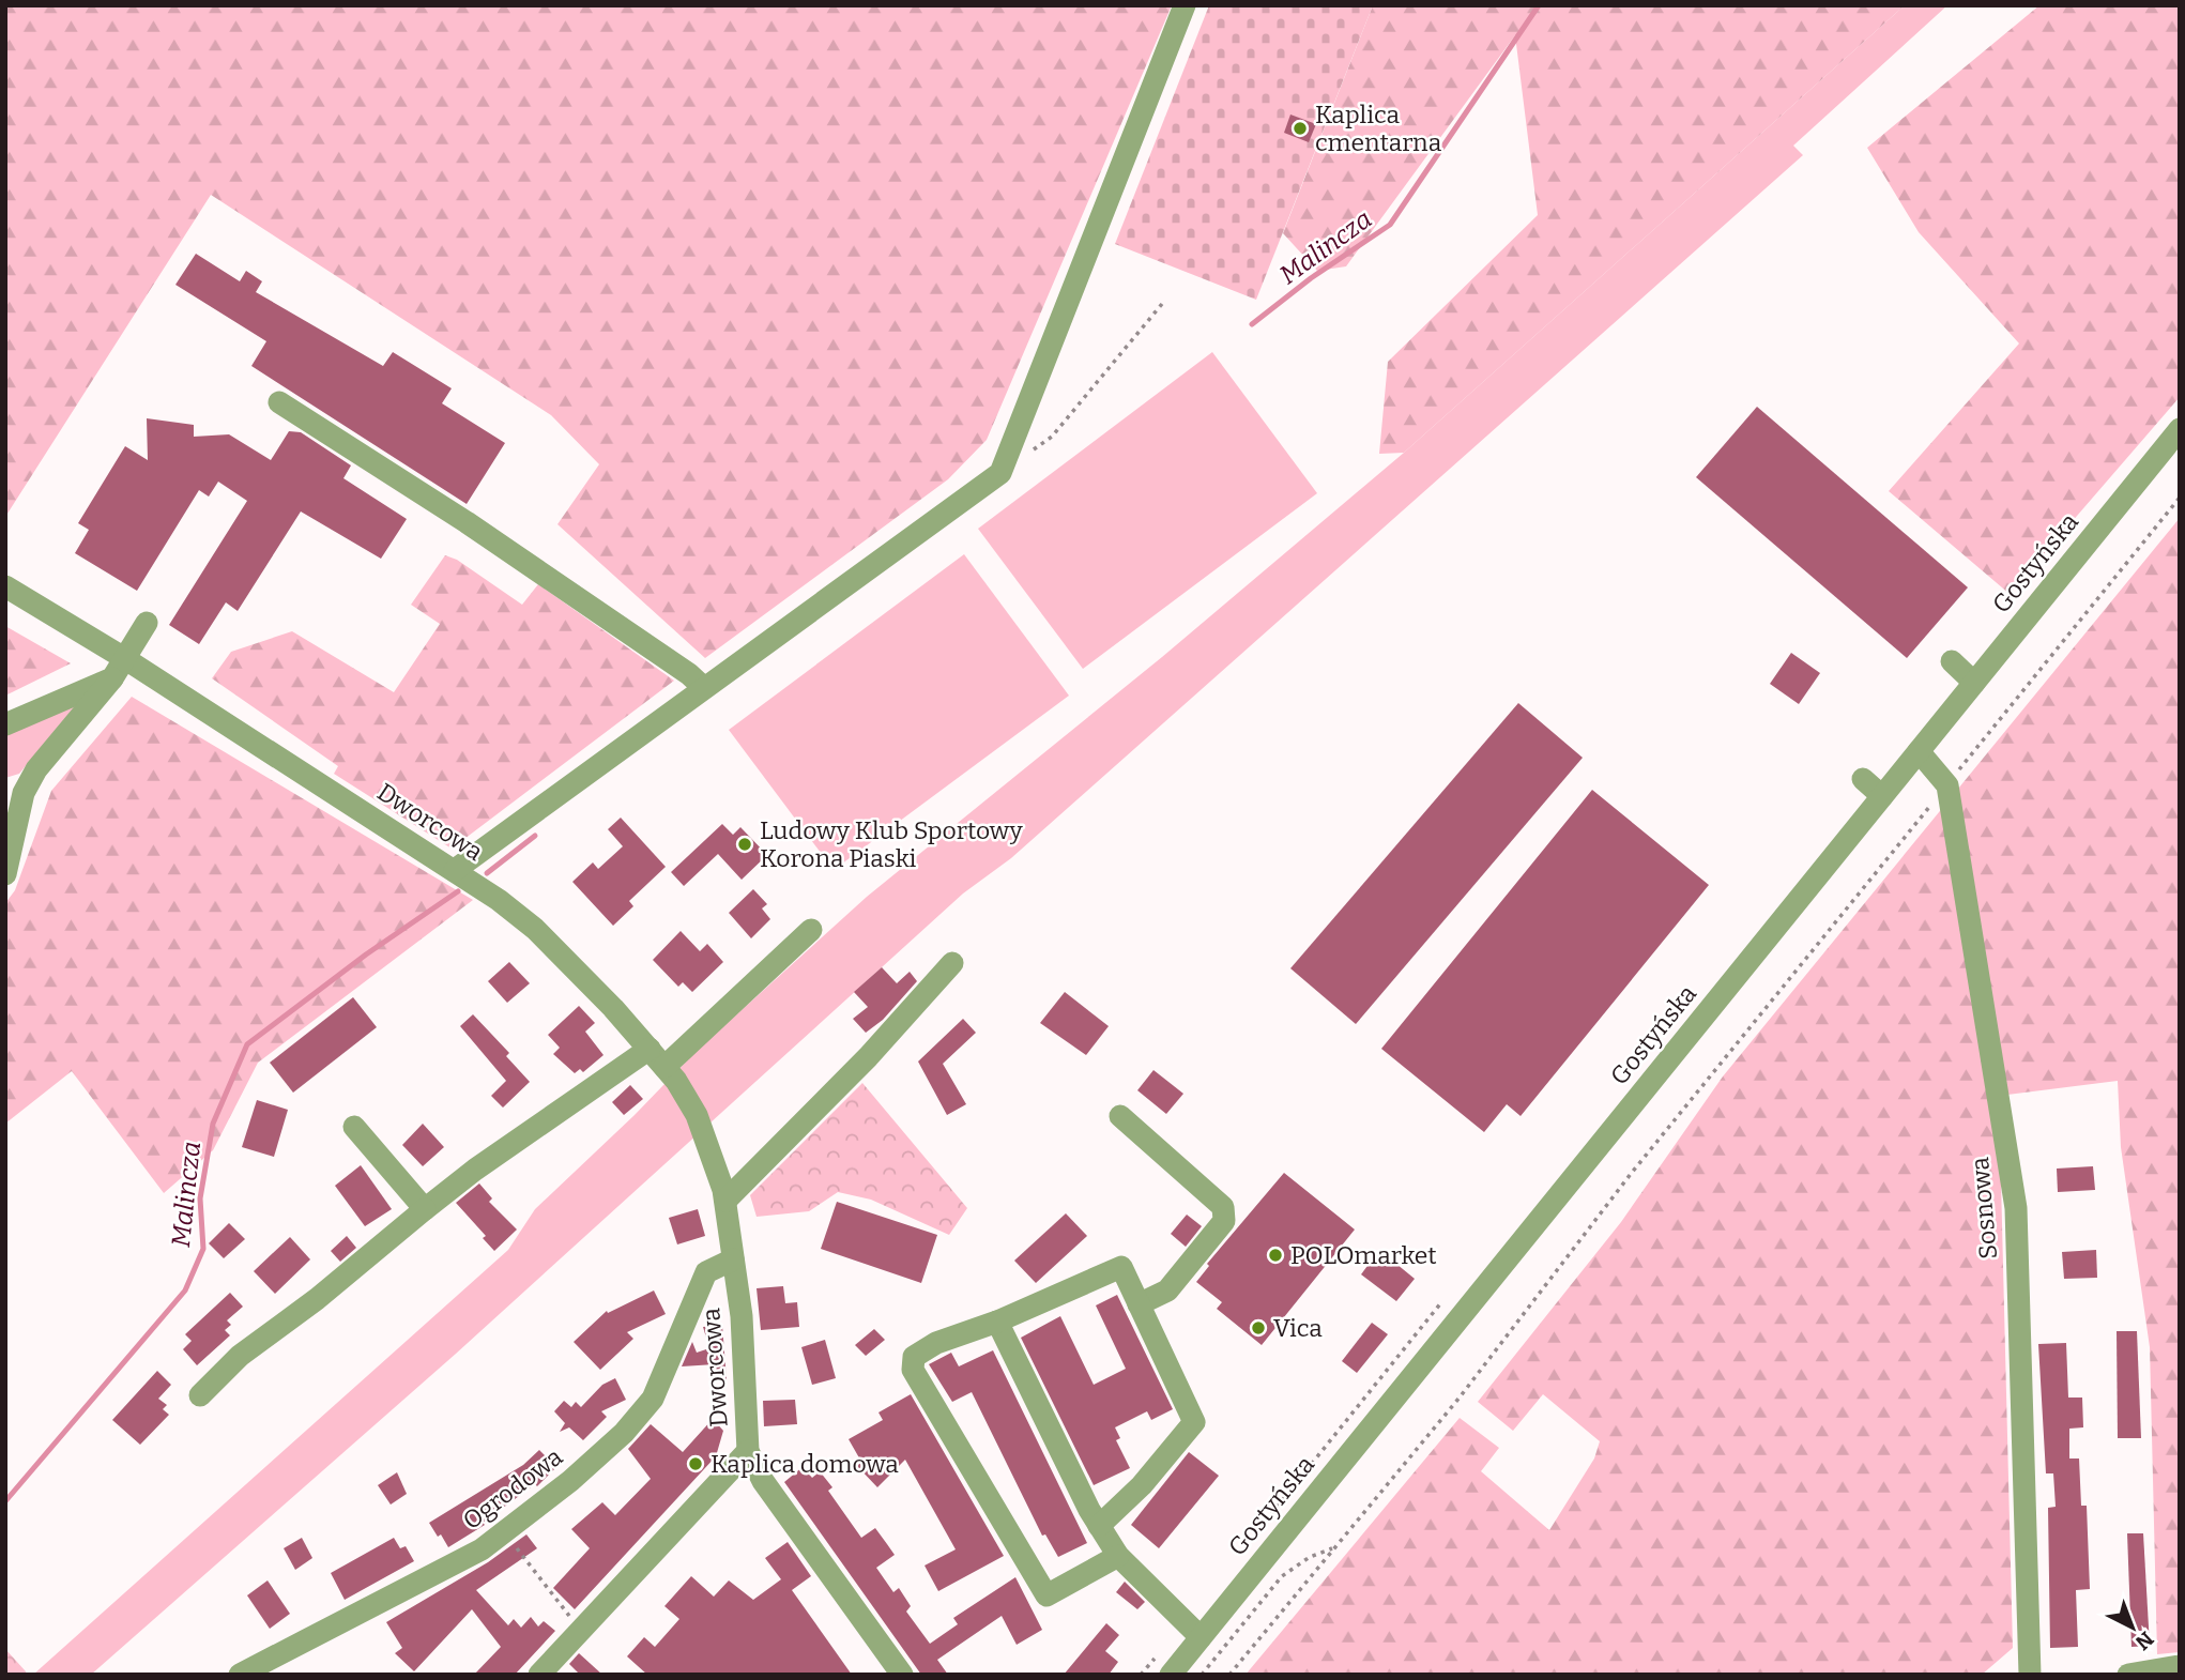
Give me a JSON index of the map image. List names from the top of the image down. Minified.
{"streets":{"street":["Gostyńska","Dworcowa","Sosnowa","Ogrodowa"]},"crossings":[["Gostyńska","Sosnowa"],["Dworcowa","Ogrodowa"]],"water":["Malincza"],"places":["Kaplica cmentarna","Ludowy Klub Sportowy Korona Piaski","POLOmarket","Vica","Kaplica domowa"],"north":"bottom right"}
